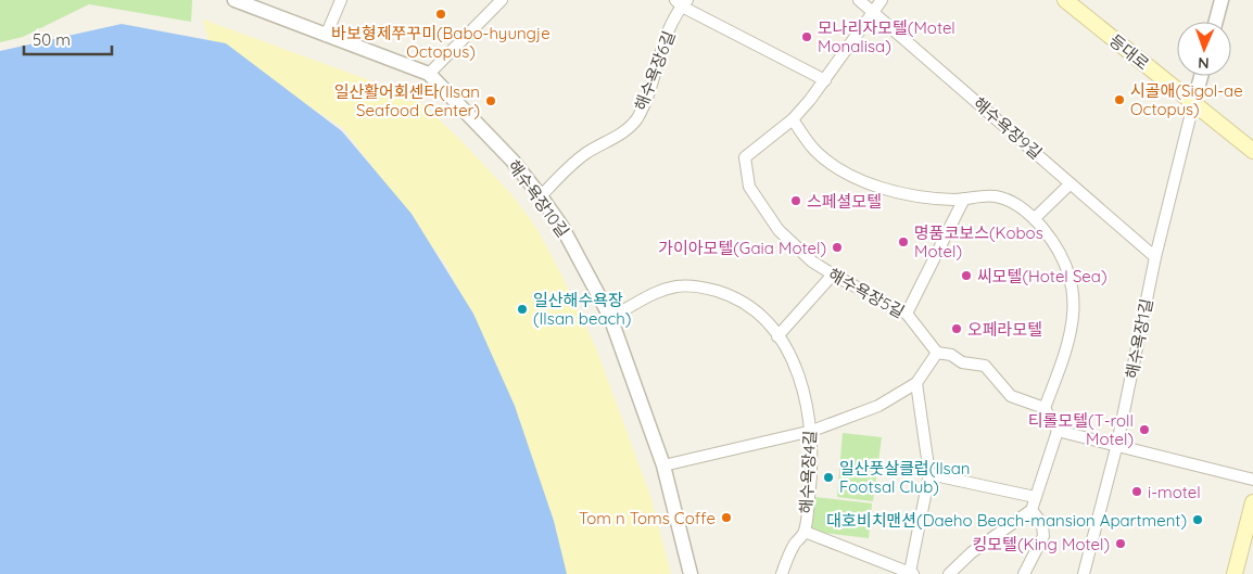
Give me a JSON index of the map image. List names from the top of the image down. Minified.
{"streets":{"main road":["등대로"],"street":["해수욕장6길","해수욕장9길","해수욕장10길","해수욕장5길","해수욕장1길","해수욕장4길"]},"crossings":[["등대로","해수욕장1길"],["해수욕장6길","해수욕장10길"],["해수욕장9길","해수욕장5길"],["해수욕장9길","해수욕장1길"],["해수욕장10길","해수욕장4길"]],"places":["바보형제쭈꾸미(Babo-hyungje Octopus)","모나리자모텔(Motel Monalisa)","시골애(Sigol-ae Octopus)","일산활어회센타(Ilsan Seafood Center)","스페셜모텔","명품코보스(Kobos Motel)","가이아모텔(Gaia Motel)","씨모텔(Hotel Sea)","일산해수욕장 (Ilsan beach)","오페라모텔","티롤모텔(T-roll Motel)","일산풋살클럽(Ilsan Footsal Club)","i-motel","Tom n Toms Coffe","대호비치맨션(Daeho Beach-mansion Apartment)","킹모텔(King Motel)"],"scale_bar":"50 m","north":"bottom"}
